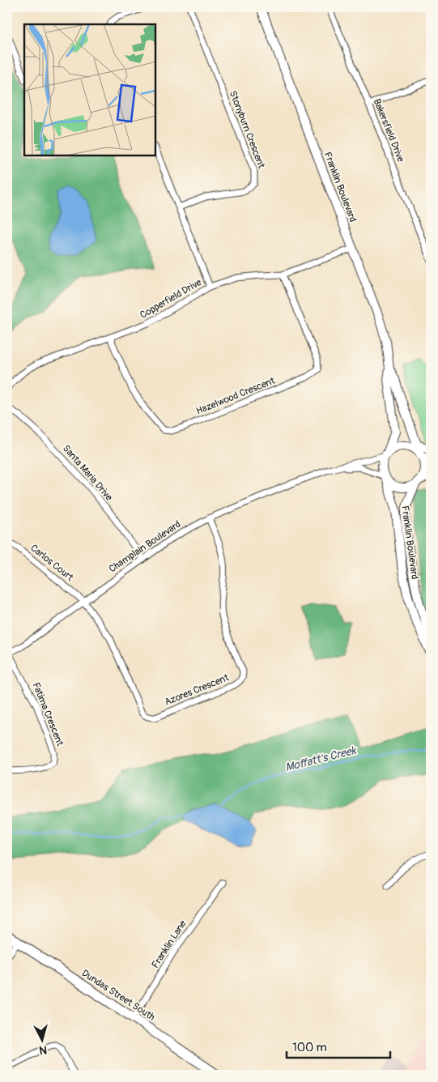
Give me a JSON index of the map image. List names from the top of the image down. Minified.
{"streets":{"main road":["Franklin Boulevard","Dundas Street South"],"street":["Stonyburn Crescent","Bakersfield Drive","Copperfield Drive","Hazelwood Crescent","Santa Maria Drive","Champlain Boulevard","Carlos Court","Azores Crescent","Fatima Crescent","Franklin Lane"]},"crossings":[["Franklin Boulevard","Copperfield Drive"],["Franklin Boulevard","Champlain Boulevard"],["Copperfield Drive","Hazelwood Crescent"],["Santa Maria Drive","Champlain Boulevard"],["Champlain Boulevard","Carlos Court"],["Champlain Boulevard","Azores Crescent"],["Champlain Boulevard","Fatima Crescent"],["Carlos Court","Azores Crescent"],["Franklin Lane","Dundas Street South"]],"water":["Moffatt's Creek"],"scale_bar":"100 m","north":"bottom"}
